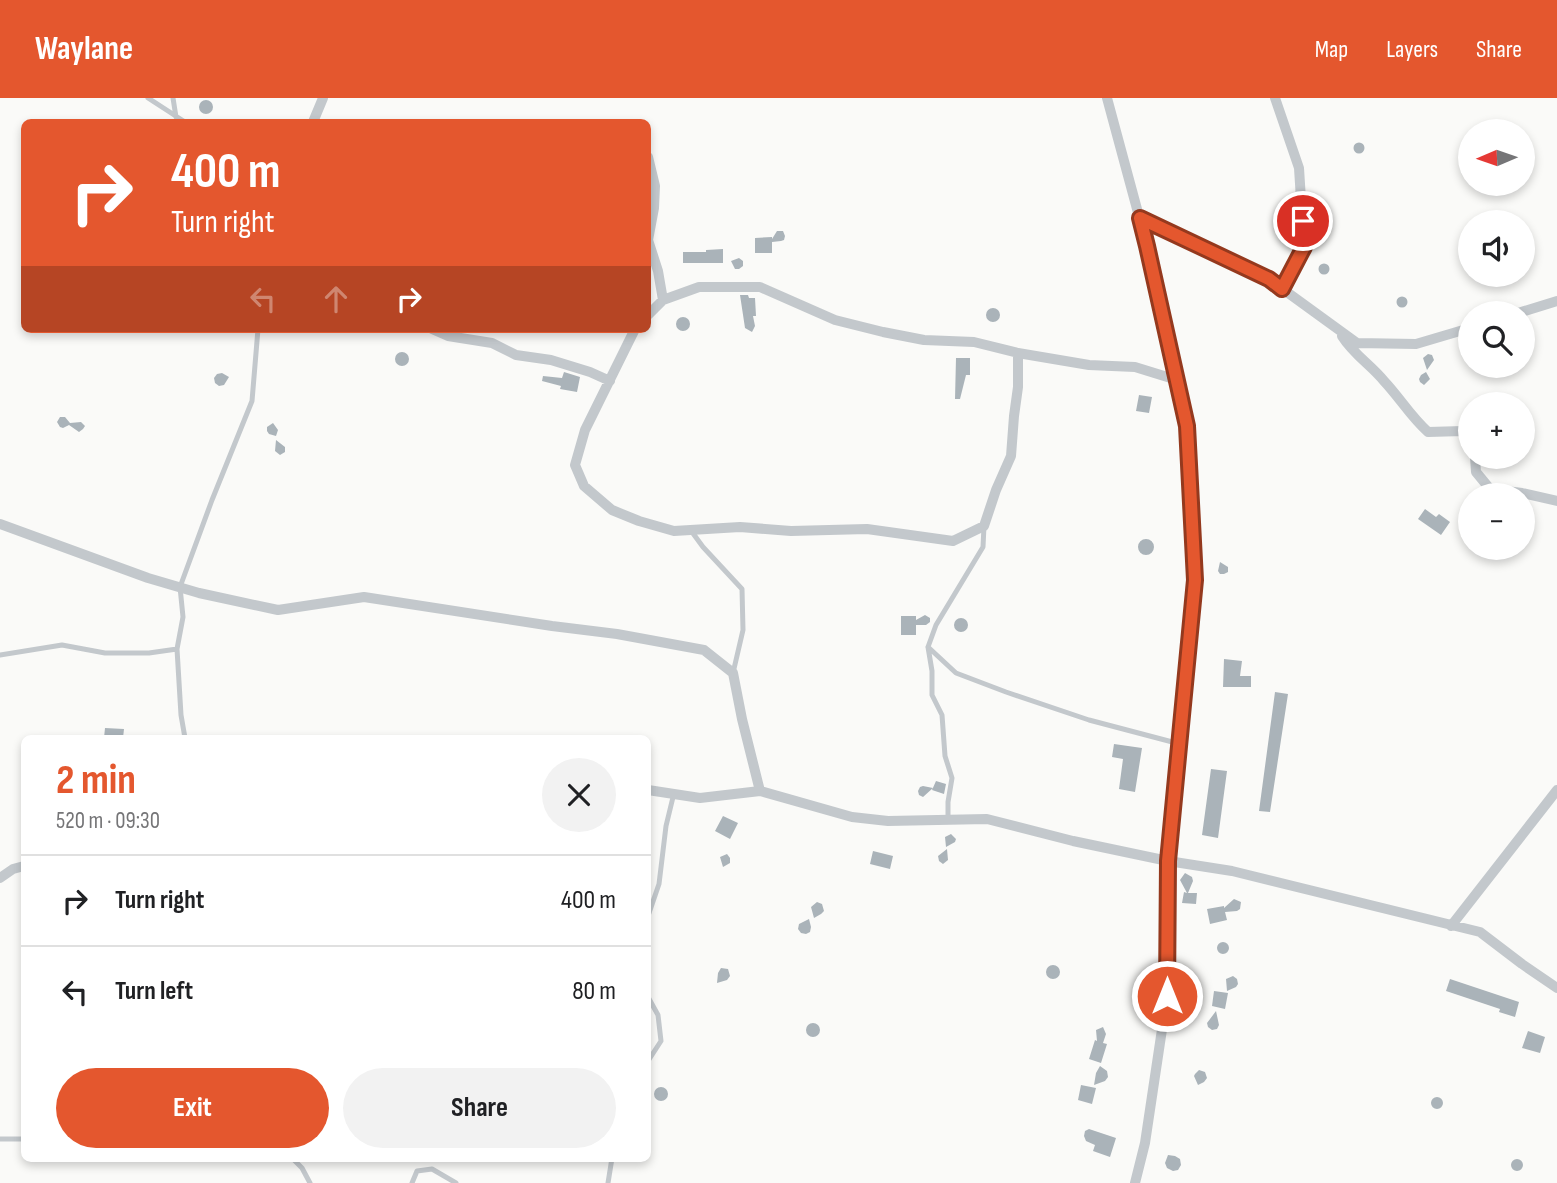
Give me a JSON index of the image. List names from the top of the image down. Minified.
{"north":"left","page":{"header":"Waylane","nav":["Map","Layers","Share"],"map_buttons":["+","−"],"turn":["400 m","Turn right"],"heading":["2 min","520 m · 09:30"],"list":[{"name":"Turn right","value":"400 m"},{"name":"Turn left","value":"80 m"}],"buttons":["Exit","Share"]}}
